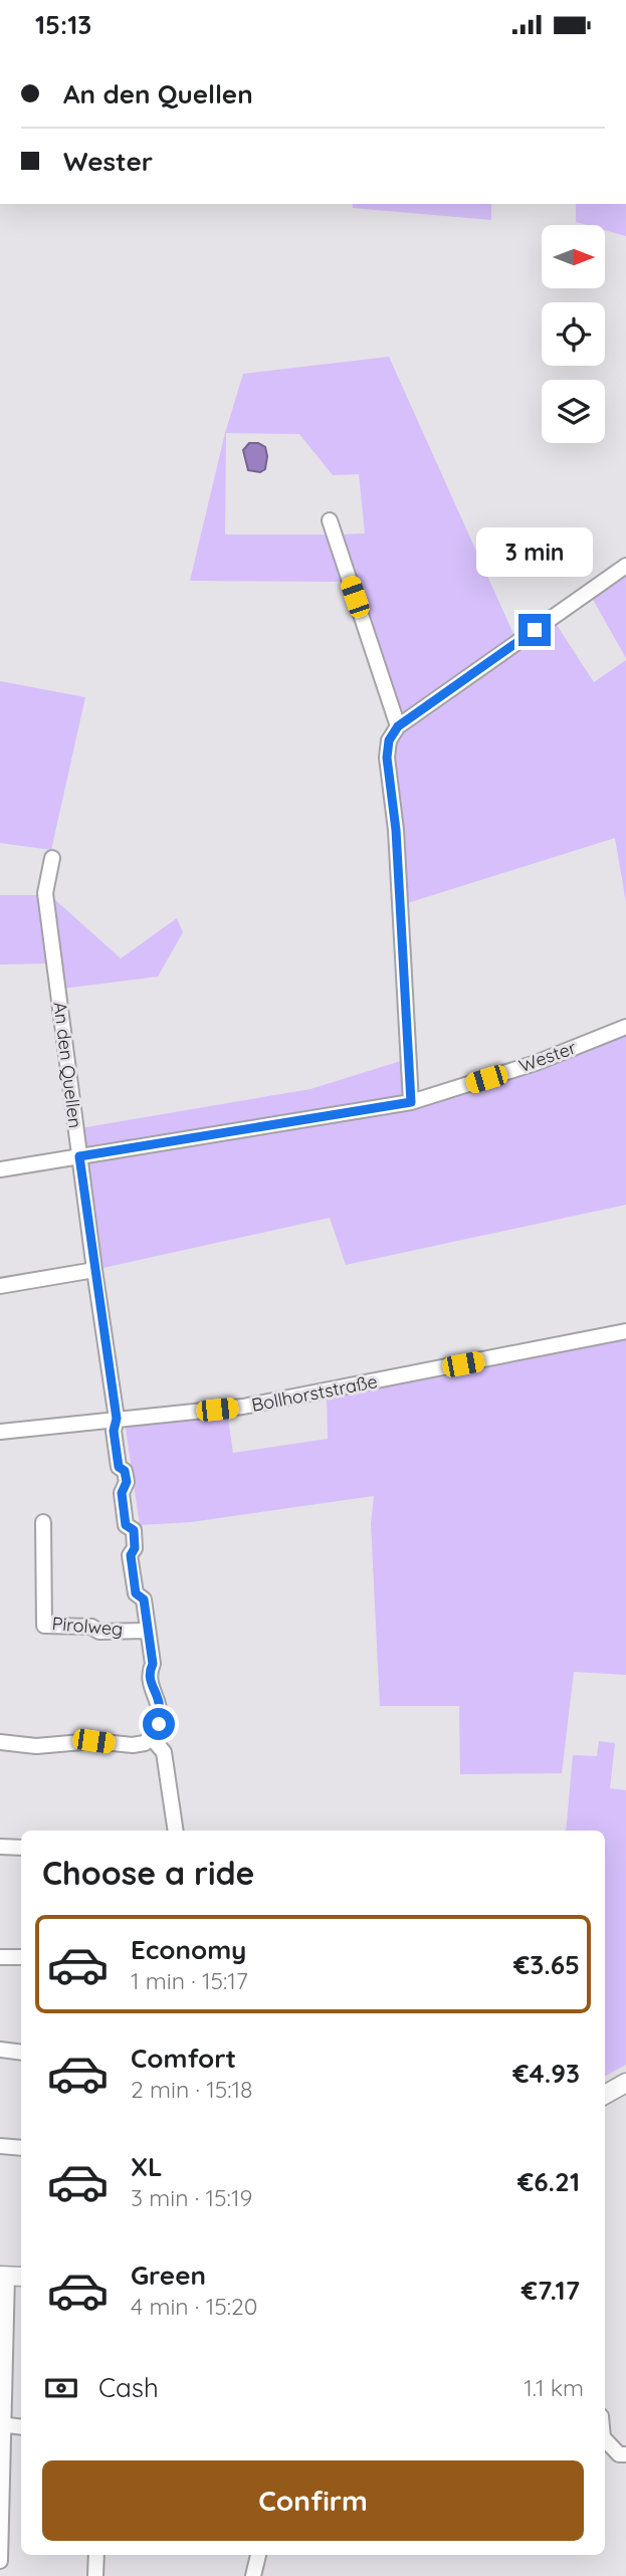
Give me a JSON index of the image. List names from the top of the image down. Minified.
{"streets":{"street":["Wester","An den Quellen","Bollhorststraße","Pirolweg"]},"crossings":[["Wester","An den Quellen"],["An den Quellen","Bollhorststraße"],["An den Quellen","Pirolweg"]],"north":"right","page":{"status":"15:13","banner":["An den Quellen","Wester"],"bubble":"3 min","heading":"Choose a ride","list":[{"name":"Economy","note":"1 min · 15:17","value":"€3.65"},{"name":"Comfort","note":"2 min · 15:18","value":"€4.93"},{"name":"XL","note":"3 min · 15:19","value":"€6.21"},{"name":"Green","note":"4 min · 15:20","value":"€7.17"}],"pay":["Cash","1.1 km"],"buttons":"Confirm"}}
